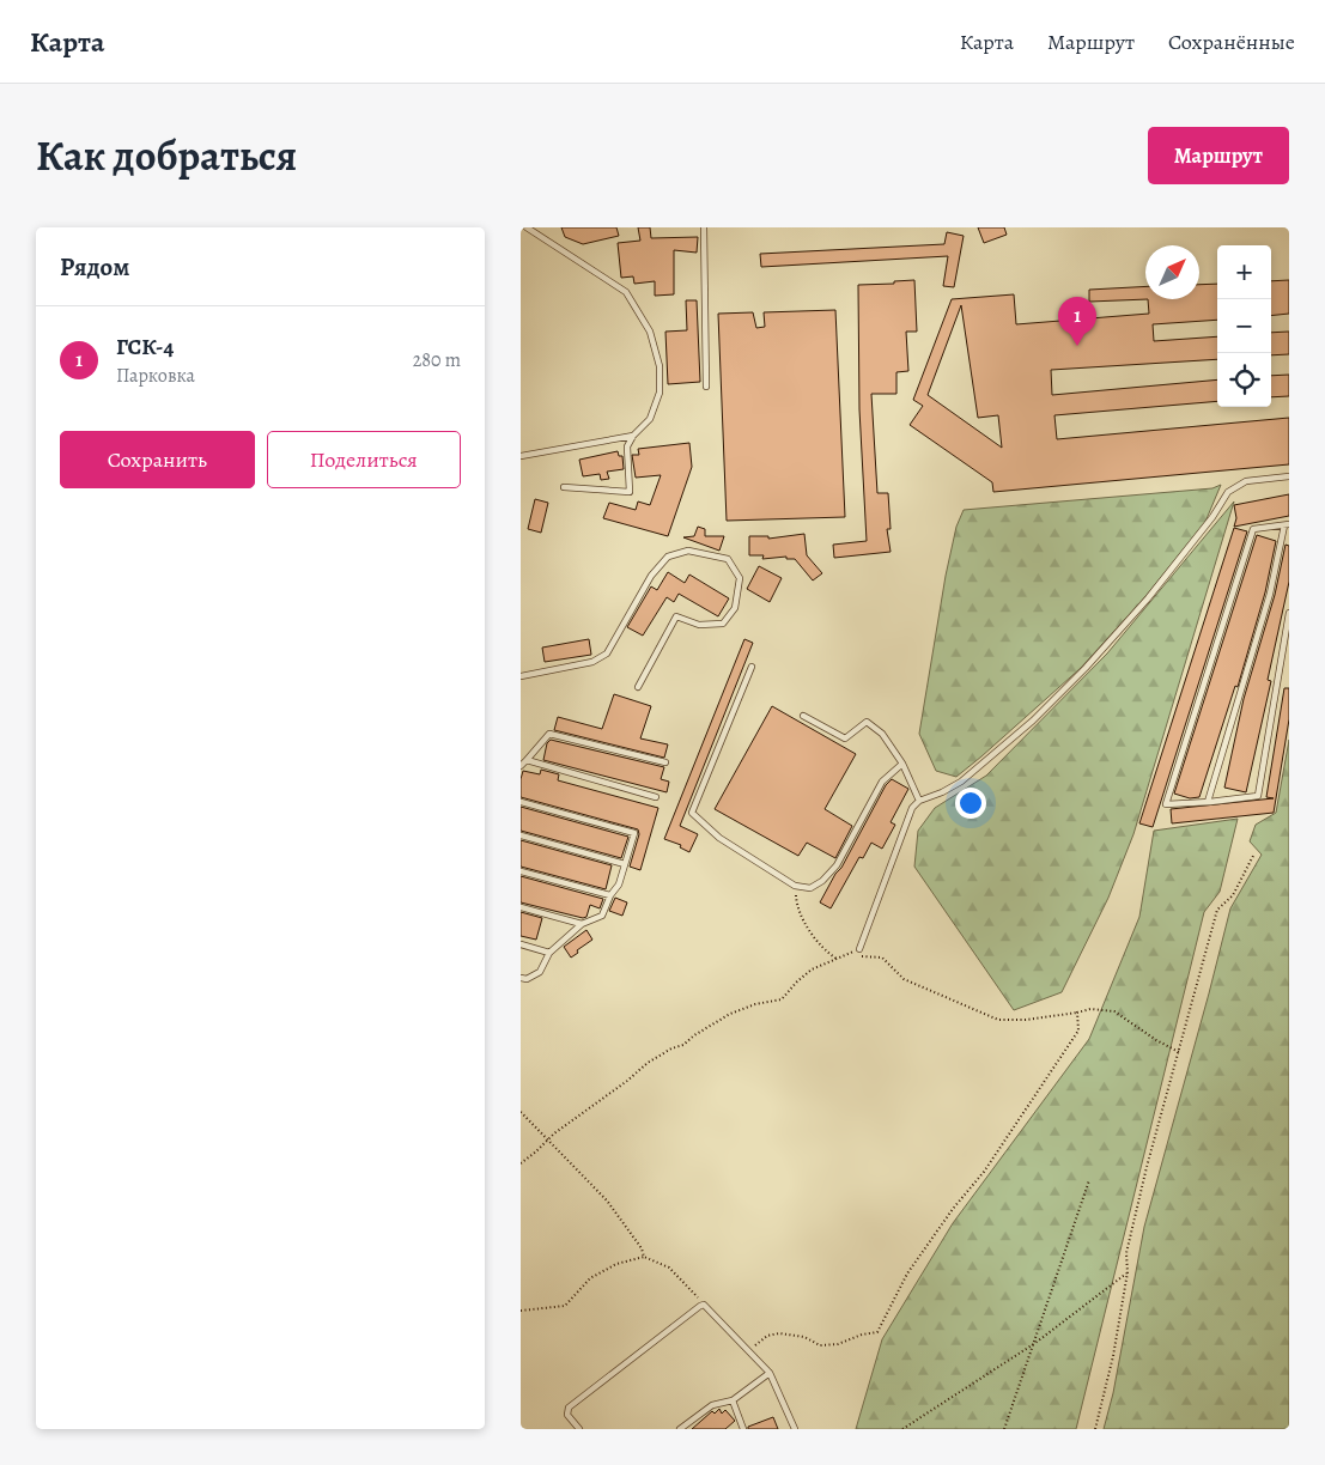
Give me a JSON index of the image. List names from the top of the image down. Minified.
{"north":"top right","page":{"header":"Карта","nav":["Карта","Маршрут","Сохранённые"],"title":"Как добраться","buttons":["Маршрут",["Сохранить","Поделиться"]],"heading":"Рядом","map_buttons":["+","−"],"pins":"1","list":[{"mark":"1","name":"ГСК-4","note":"Парковка","value":"280 m"}]}}
